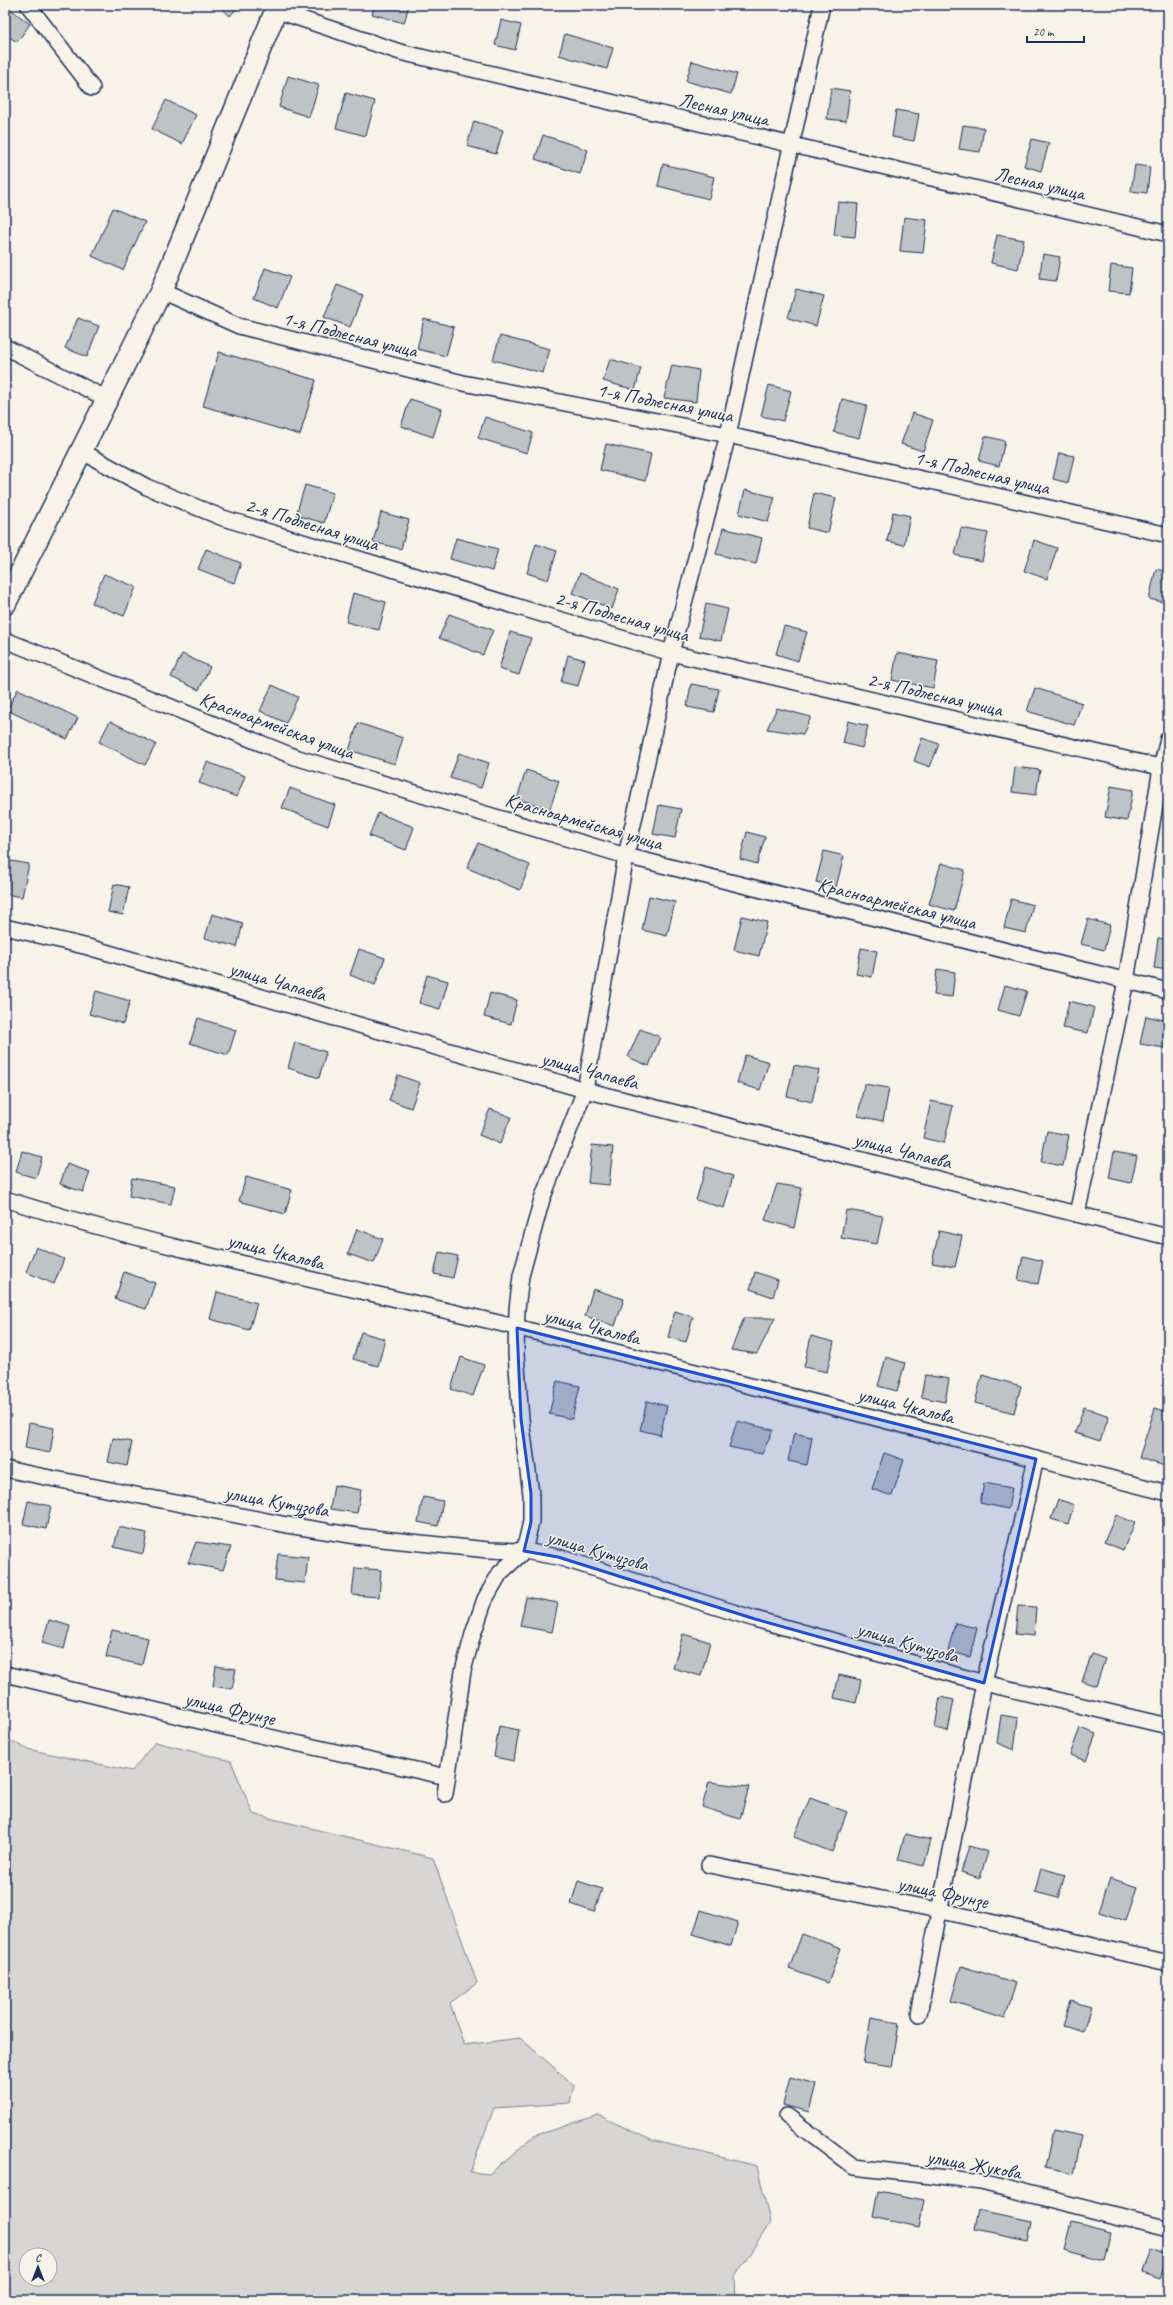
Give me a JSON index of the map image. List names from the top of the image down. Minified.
{"streets":{"street":["Лесная улица","1-я Подлесная улица","2-я Подлесная улица","Красноармейская улица","улица Чапаева","улица Чкалова","улица Кутузова","улица Фрунзе","улица Жукова"]},"scale_bar":"20 m","north":"top"}
